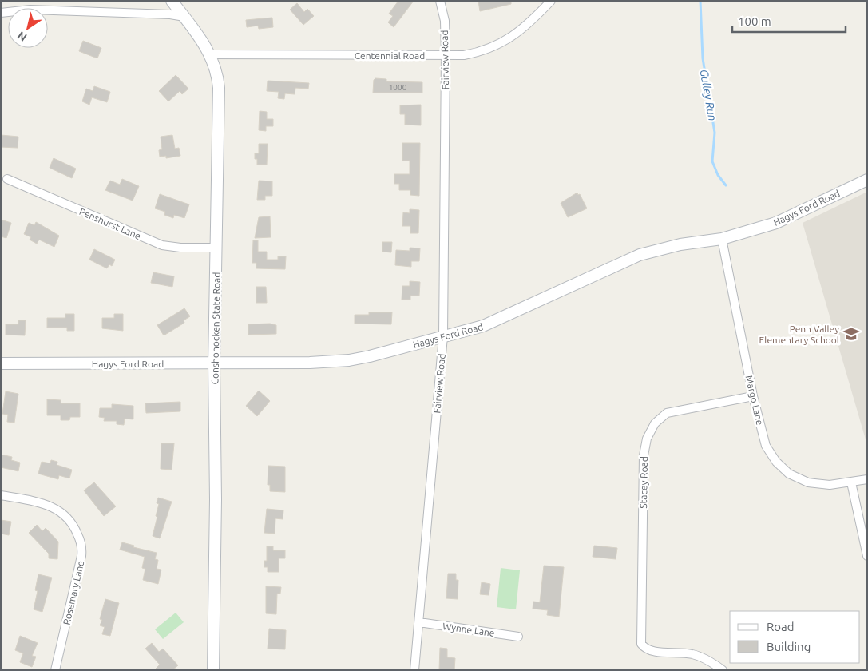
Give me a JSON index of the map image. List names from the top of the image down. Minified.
{"streets":{"street":["Centennial Road","Fairview Road","Hagys Ford Road","Penshurst Lane","Conshohocken State Road","Margo Lane","Stacey Road","Rosemary Lane","Wynne Lane"]},"crossings":[["Centennial Road","Fairview Road"],["Centennial Road","Conshohocken State Road"],["Fairview Road","Hagys Ford Road"],["Fairview Road","Wynne Lane"],["Hagys Ford Road","Conshohocken State Road"],["Hagys Ford Road","Margo Lane"],["Penshurst Lane","Conshohocken State Road"],["Margo Lane","Stacey Road"]],"water":["Gulley Run"],"places":{"school or university":["Penn Valley Elementary School"]},"house_numbers":["1000"],"legend":["Road","Building"],"scale_bar":"100 m","north":"bottom left"}
